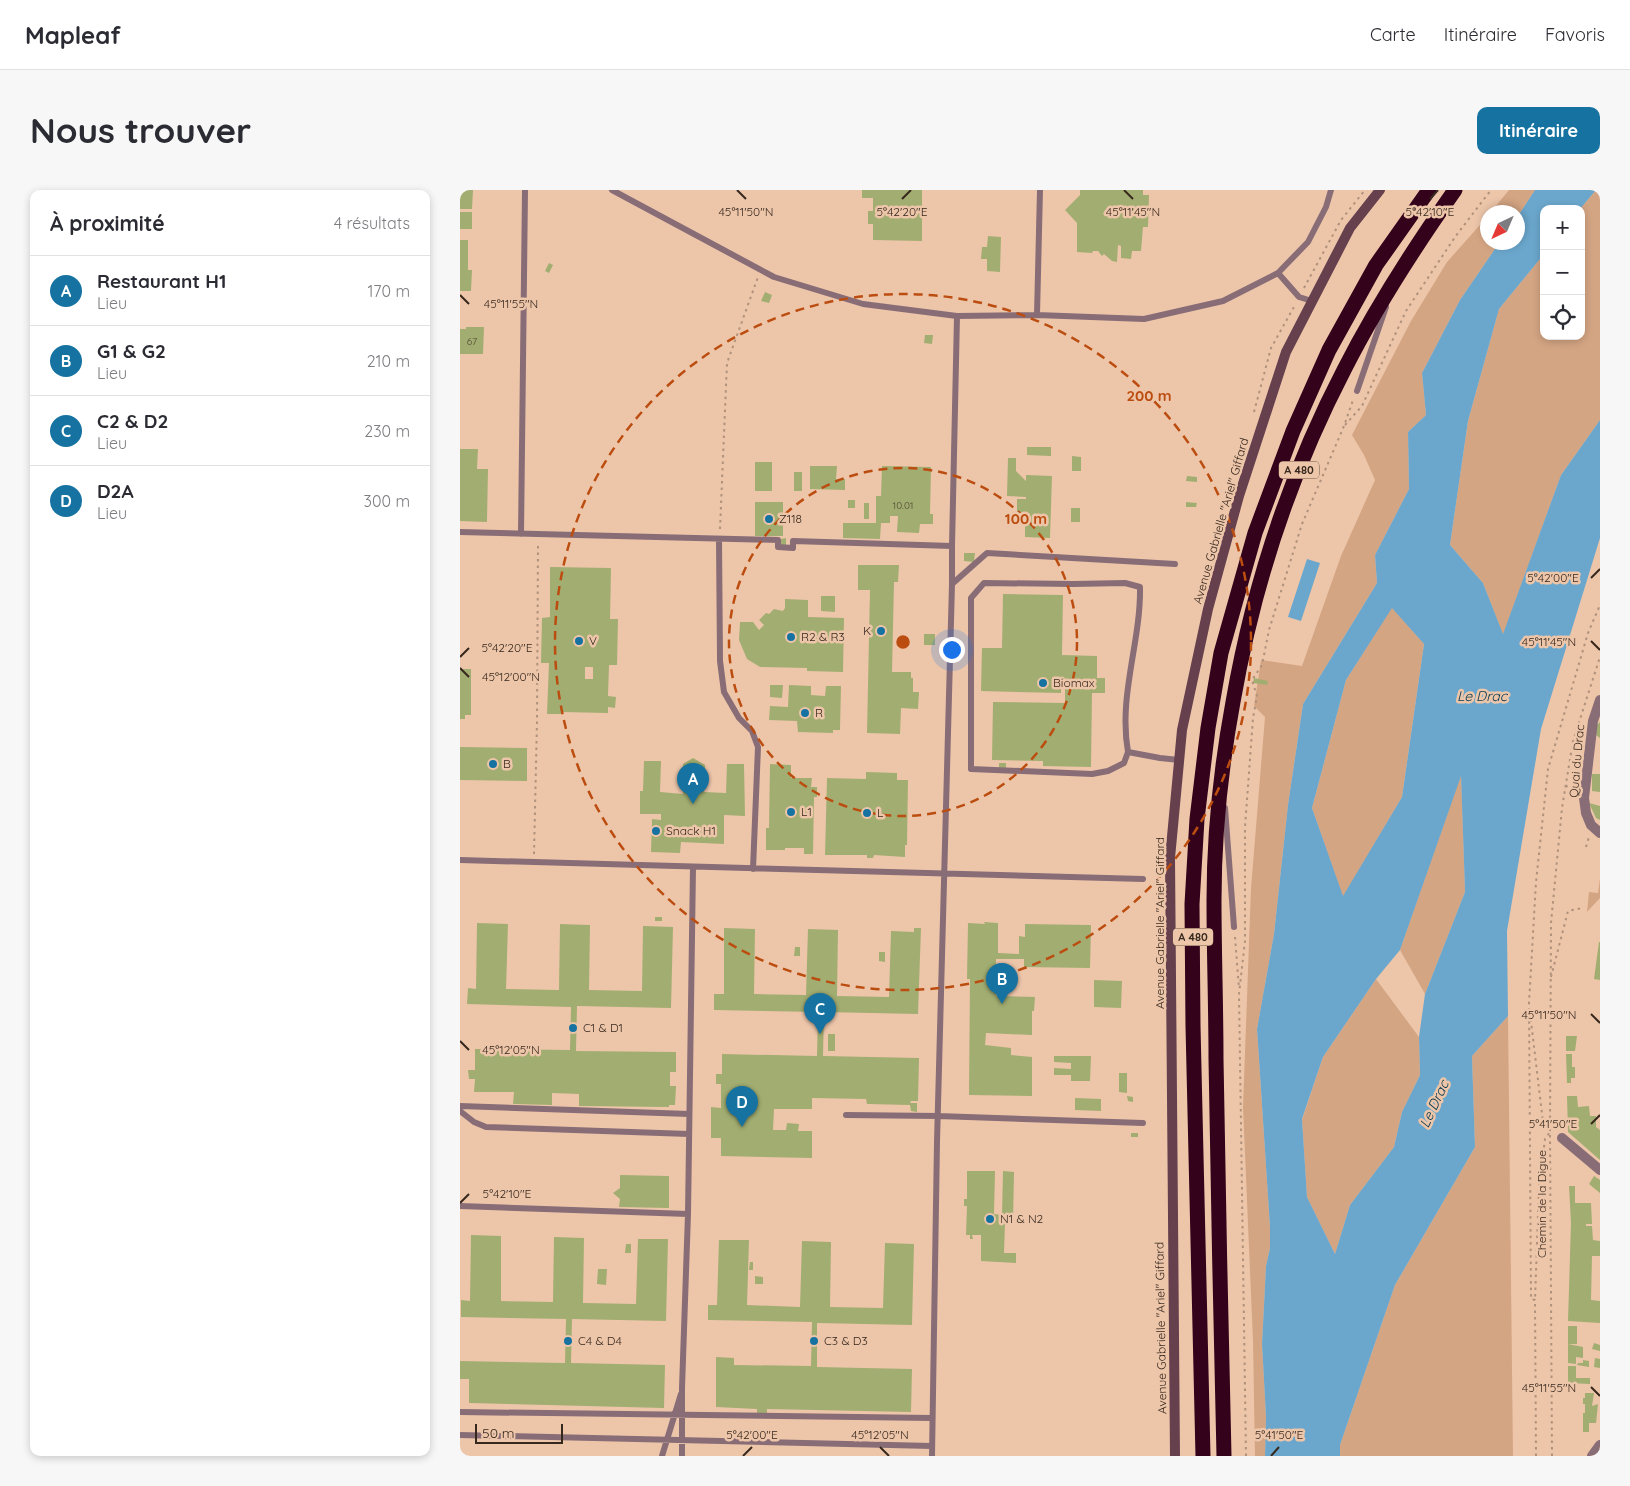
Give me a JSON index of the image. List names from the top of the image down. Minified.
{"streets":{"highway":["A 480"],"street":["Avenue Gabrielle \"Ariel\" Giffard","Quai du Drac"],"path":["Chemin de la Digue"]},"water":["Le Drac"],"places":["Z118","K","R2 & R3","V","Biomax","R","B","L1","L","Snack H1","C1 & D1","N1 & N2","C4 & D4","C3 & D3"],"house_numbers":["67","10.01"],"scale_bar":"50 m","north":"bottom left","page":{"header":"Mapleaf","nav":["Carte","Itinéraire","Favoris"],"buttons":"Itinéraire","title":"Nous trouver","heading":["À proximité","4 résultats"],"map_buttons":["+","−"],"list":[{"mark":"A","name":"Restaurant H1","note":"Lieu","value":"170 m"},{"mark":"B","name":"G1 & G2","note":"Lieu","value":"210 m"},{"mark":"C","name":"C2 & D2","note":"Lieu","value":"230 m"},{"mark":"D","name":"D2A","note":"Lieu","value":"300 m"}],"pins":["A","B","C","D"],"scale":"50 m"},"coordinates":["45°11'50\"N","45°11'45\"N","5°42'20\"E","5°42'10\"E","45°11'55\"N","5°42'00\"E","45°12'00\"N","45°12'05\"N","5°41'50\"E"],"rings":["200 m","100 m"]}
